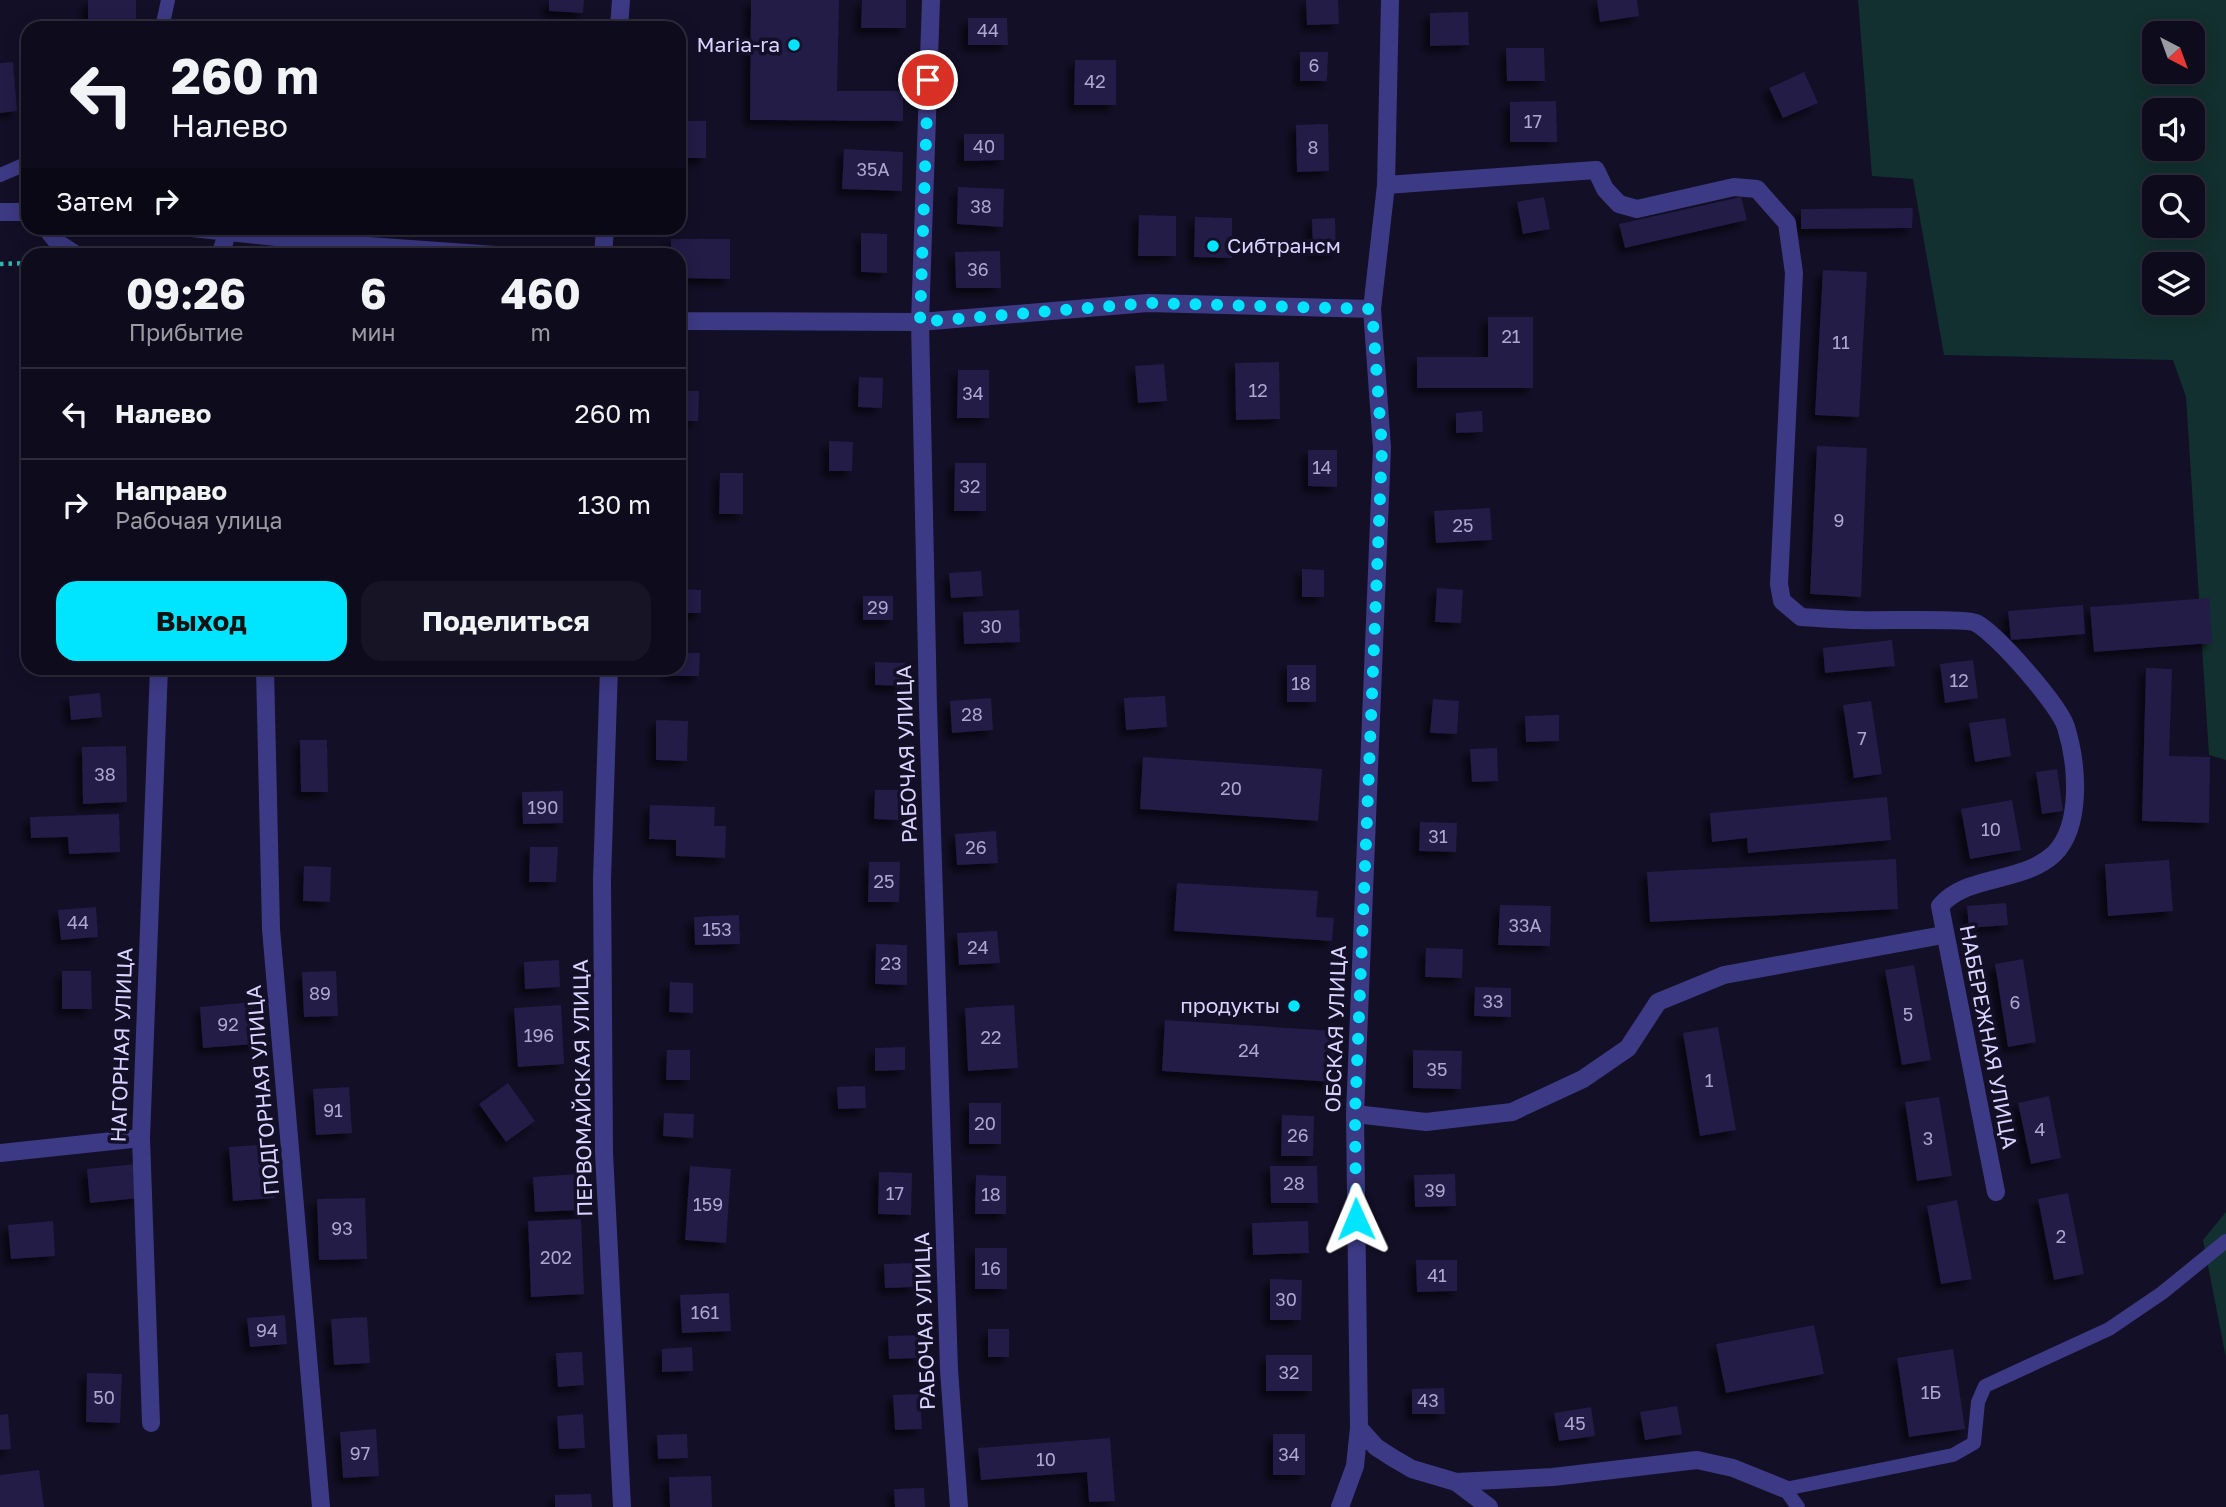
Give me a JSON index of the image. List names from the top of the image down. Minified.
{"streets":{"street":["РАБОЧАЯ УЛИЦА","ОБСКАЯ УЛИЦА","НАБЕРЕЖНАЯ УЛИЦА","НАГОРНАЯ УЛИЦА","ПЕРВОМАЙСКАЯ УЛИЦА","ПОДГОРНАЯ УЛИЦА"]},"crossings":[["ОБСКАЯ УЛИЦА","НАБЕРЕЖНАЯ УЛИЦА"]],"places":["Maria-ra","Сибтрансм","продукты"],"house_numbers":["44","6","42","17","40","8","35А","38","36","21","11","12","34","14","32","9","25","29","30","12","18","28","7","38","20","190","10","31","26","25","44","33А","153","24","23","89","33","6","5","92","196","22","24","35","1","91","20","4","26","3","28","39","17","18","159","93","2","202","16","41","30","161","94","32","1Б","50","43","45","97","34","10"],"north":"bottom right","page":{"turn":["260 m","Налево"],"then":"Затем","eta":["09:26","Прибытие","6","мин","460","m"],"list":[{"name":"Налево","value":"260 m"},{"name":"Направо","note":"Рабочая улица","value":"130 m"}],"buttons":["Выход","Поделиться"]}}
